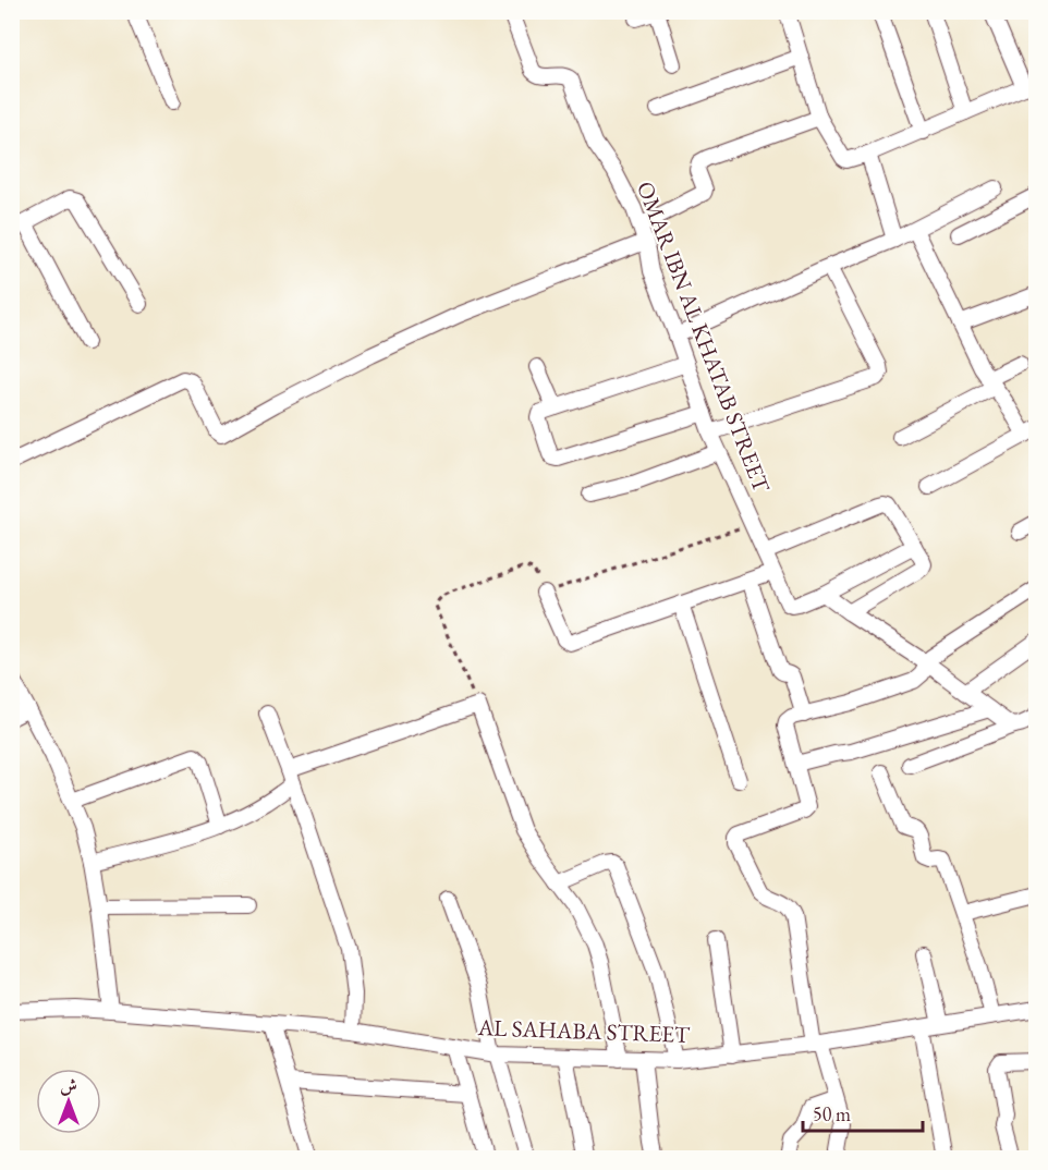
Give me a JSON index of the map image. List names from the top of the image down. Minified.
{"streets":{"street":["OMAR IBN AL KHATAB STREET","AL SAHABA STREET"]},"scale_bar":"50 m","north":"top"}
